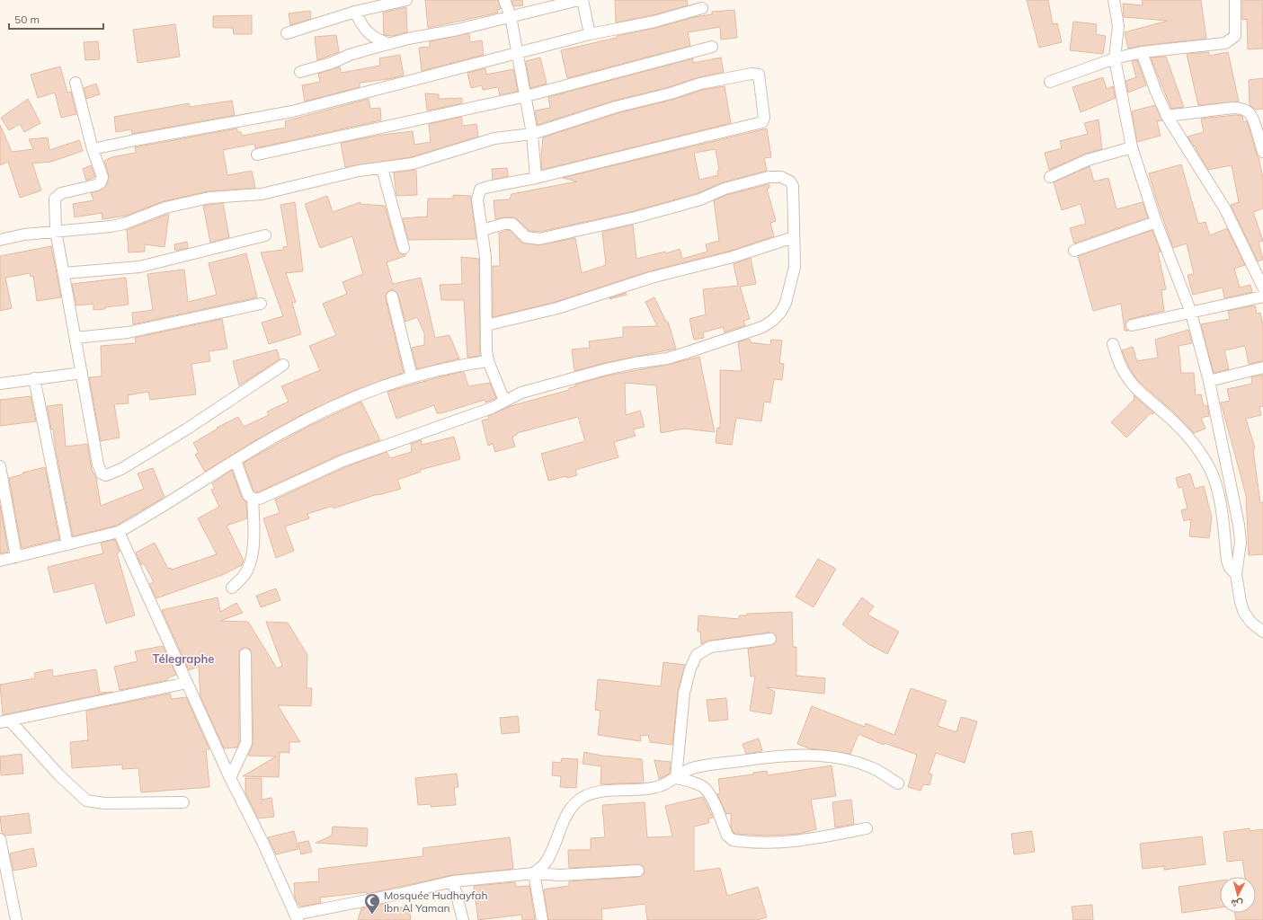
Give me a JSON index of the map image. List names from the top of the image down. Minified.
{"districts":["Télegraphe"],"places":{"mosque":["Mosquée Hudhayfah Ibn Al Yaman"]},"scale_bar":"50 m","north":"bottom"}
